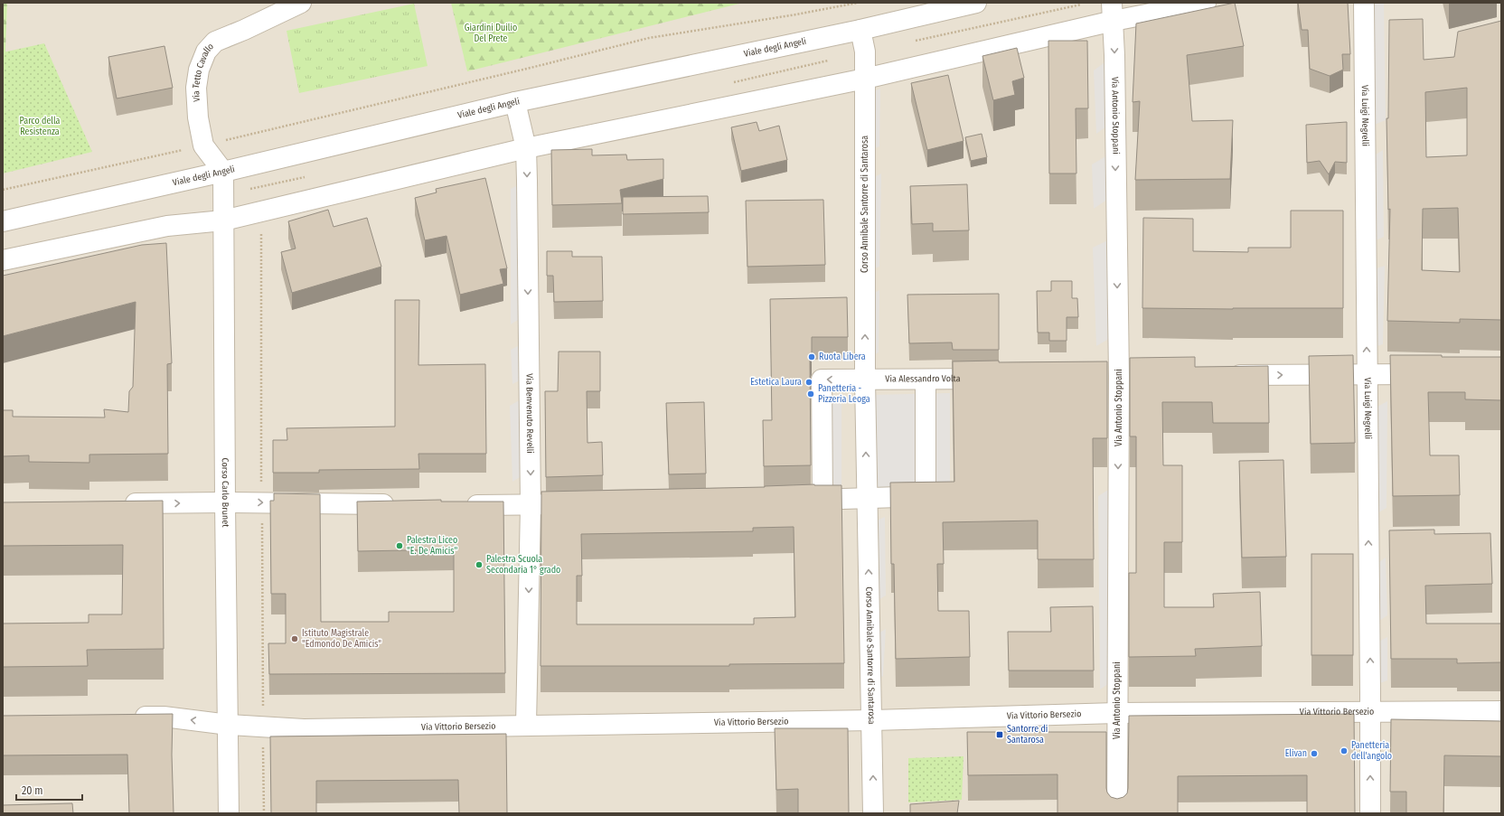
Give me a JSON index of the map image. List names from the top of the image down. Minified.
{"streets":{"street":["Viale degli Angeli","Via Tetto Cavallo","Via Antonio Stoppani","Via Luigi Negrelli","Corso Annibale Santorre di Santarosa","Via Alessandro Volta","Via Benvenuto Revelli","Corso Carlo Brunet","Via Vittorio Bersezio"]},"crossings":[["Viale degli Angeli","Via Tetto Cavallo"],["Viale degli Angeli","Corso Annibale Santorre di Santarosa"],["Viale degli Angeli","Via Benvenuto Revelli"],["Viale degli Angeli","Corso Carlo Brunet"],["Via Tetto Cavallo","Corso Carlo Brunet"],["Via Antonio Stoppani","Via Vittorio Bersezio"],["Via Luigi Negrelli","Via Vittorio Bersezio"],["Corso Annibale Santorre di Santarosa","Via Alessandro Volta"],["Corso Annibale Santorre di Santarosa","Via Vittorio Bersezio"],["Via Benvenuto Revelli","Via Vittorio Bersezio"],["Corso Carlo Brunet","Via Vittorio Bersezio"]],"one_way":["Via Antonio Stoppani","Via Luigi Negrelli","Corso Annibale Santorre di Santarosa","Via Benvenuto Revelli"],"parks":["Giardini Duilio Del Prete","Parco della Resistenza"],"places":{"other":["Ruota Libera","Estetica Laura","Panetteria - Pizzeria Leoga","Palestra Liceo \"E. De Amicis\"","Palestra Scuola Secondaria 1° grado","Istituto Magistrale \"Edmondo De Amicis\"","Panetteria dell'angolo","Elivan"],"transit":["Santorre di Santarosa"]},"scale_bar":"20 m"}
